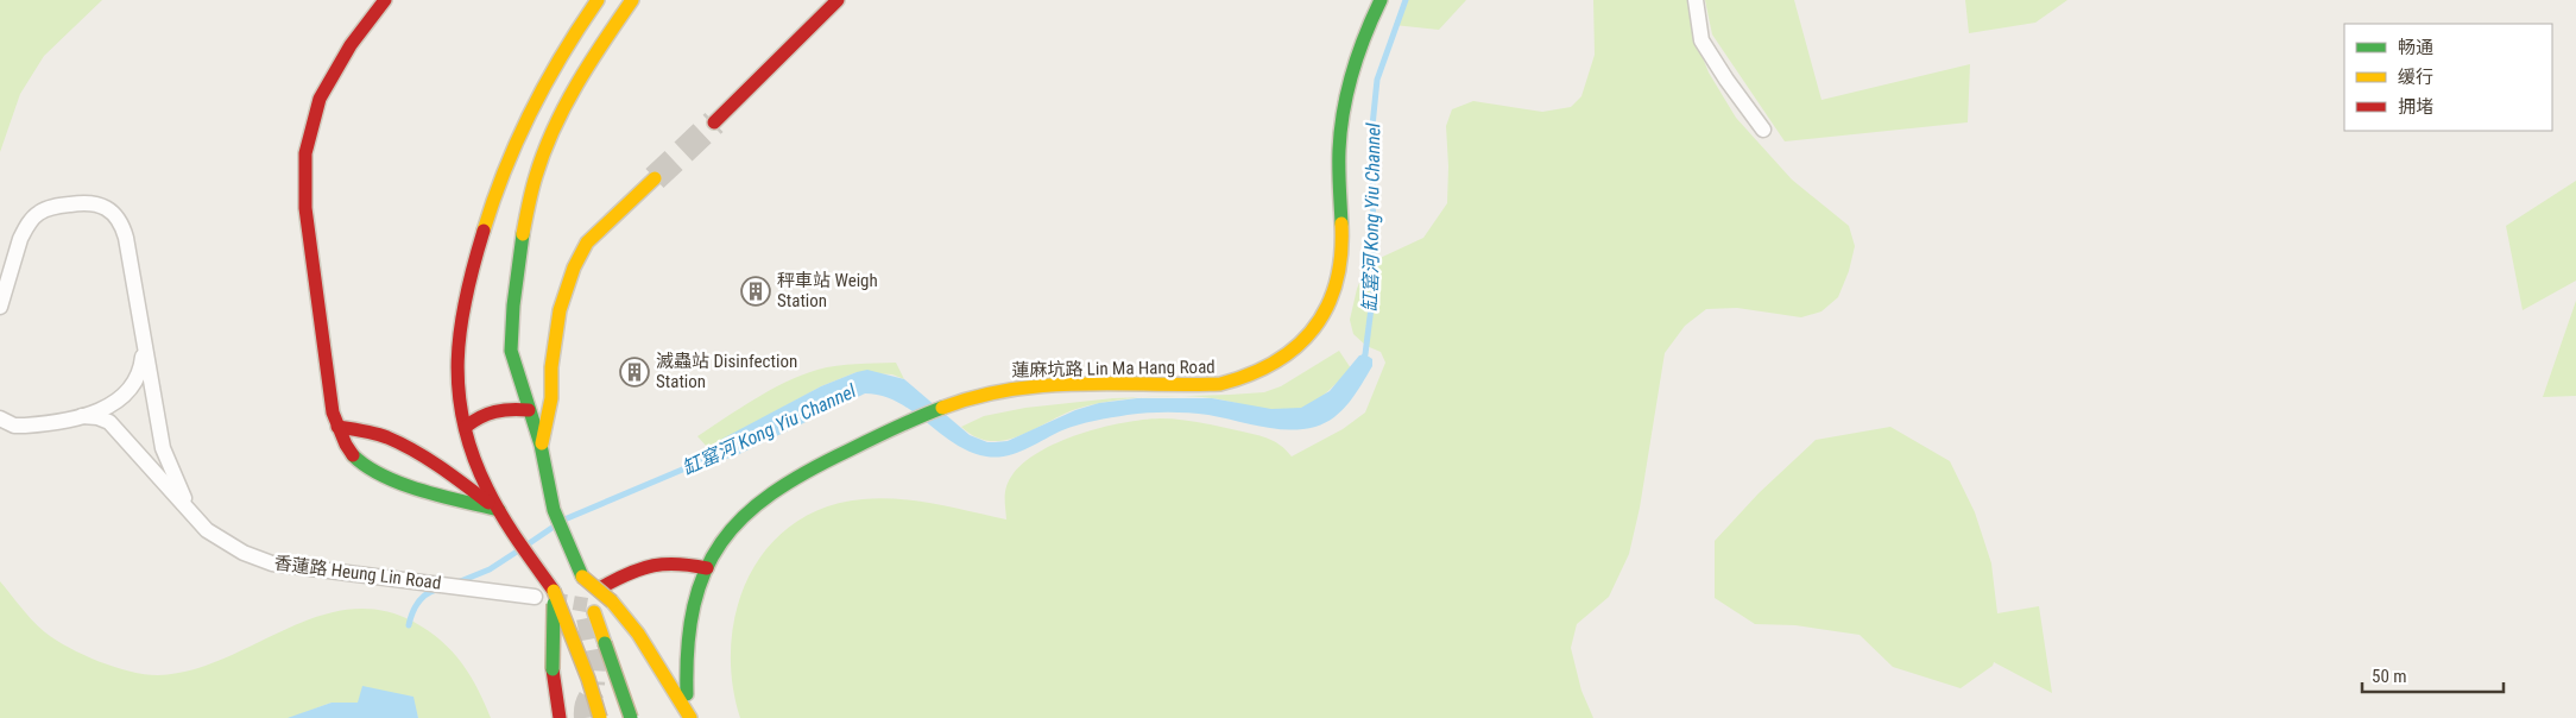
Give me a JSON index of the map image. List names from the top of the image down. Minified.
{"streets":{"main road":["蓮麻坑路 Lin Ma Hang Road"],"street":["香蓮路 Heung Lin Road"]},"water":["缸窰河 Kong Yiu Channel"],"places":{"building":["秤車站 Weigh Station","滅蟲站 Disinfection Station"]},"legend":["畅通","缓行","拥堵"],"scale_bar":"50 m"}
